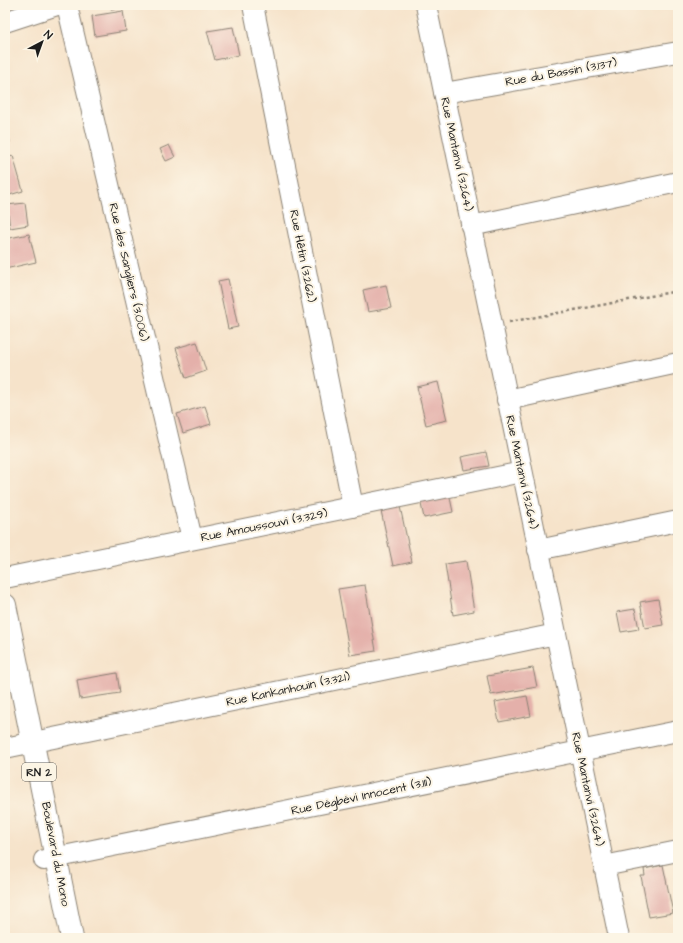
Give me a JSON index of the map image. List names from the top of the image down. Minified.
{"streets":{"main road":["RN 2","Boulevard du Mono"],"street":["Rue du Bassin (3.137)","Rue Mantanvi (3.264)","Rue Hêtin (3.262)","Rue des Sangliers (3.006)","Rue Amoussouvi (3.329)","Rue Kankanhouin (3.321)","Rue Dégbévi Innocent (3.111)"]},"crossings":[["Rue du Bassin (3.137)","Rue Mantanvi (3.264)"],["Rue Mantanvi (3.264)","Rue Amoussouvi (3.329)"],["Rue Mantanvi (3.264)","Rue Kankanhouin (3.321)"],["Rue Mantanvi (3.264)","Rue Dégbévi Innocent (3.111)"],["Rue Hêtin (3.262)","Rue Amoussouvi (3.329)"],["Rue des Sangliers (3.006)","Rue Amoussouvi (3.329)"],["Rue Kankanhouin (3.321)","Boulevard du Mono"],["Rue Dégbévi Innocent (3.111)","Boulevard du Mono"]],"north":"top right"}
